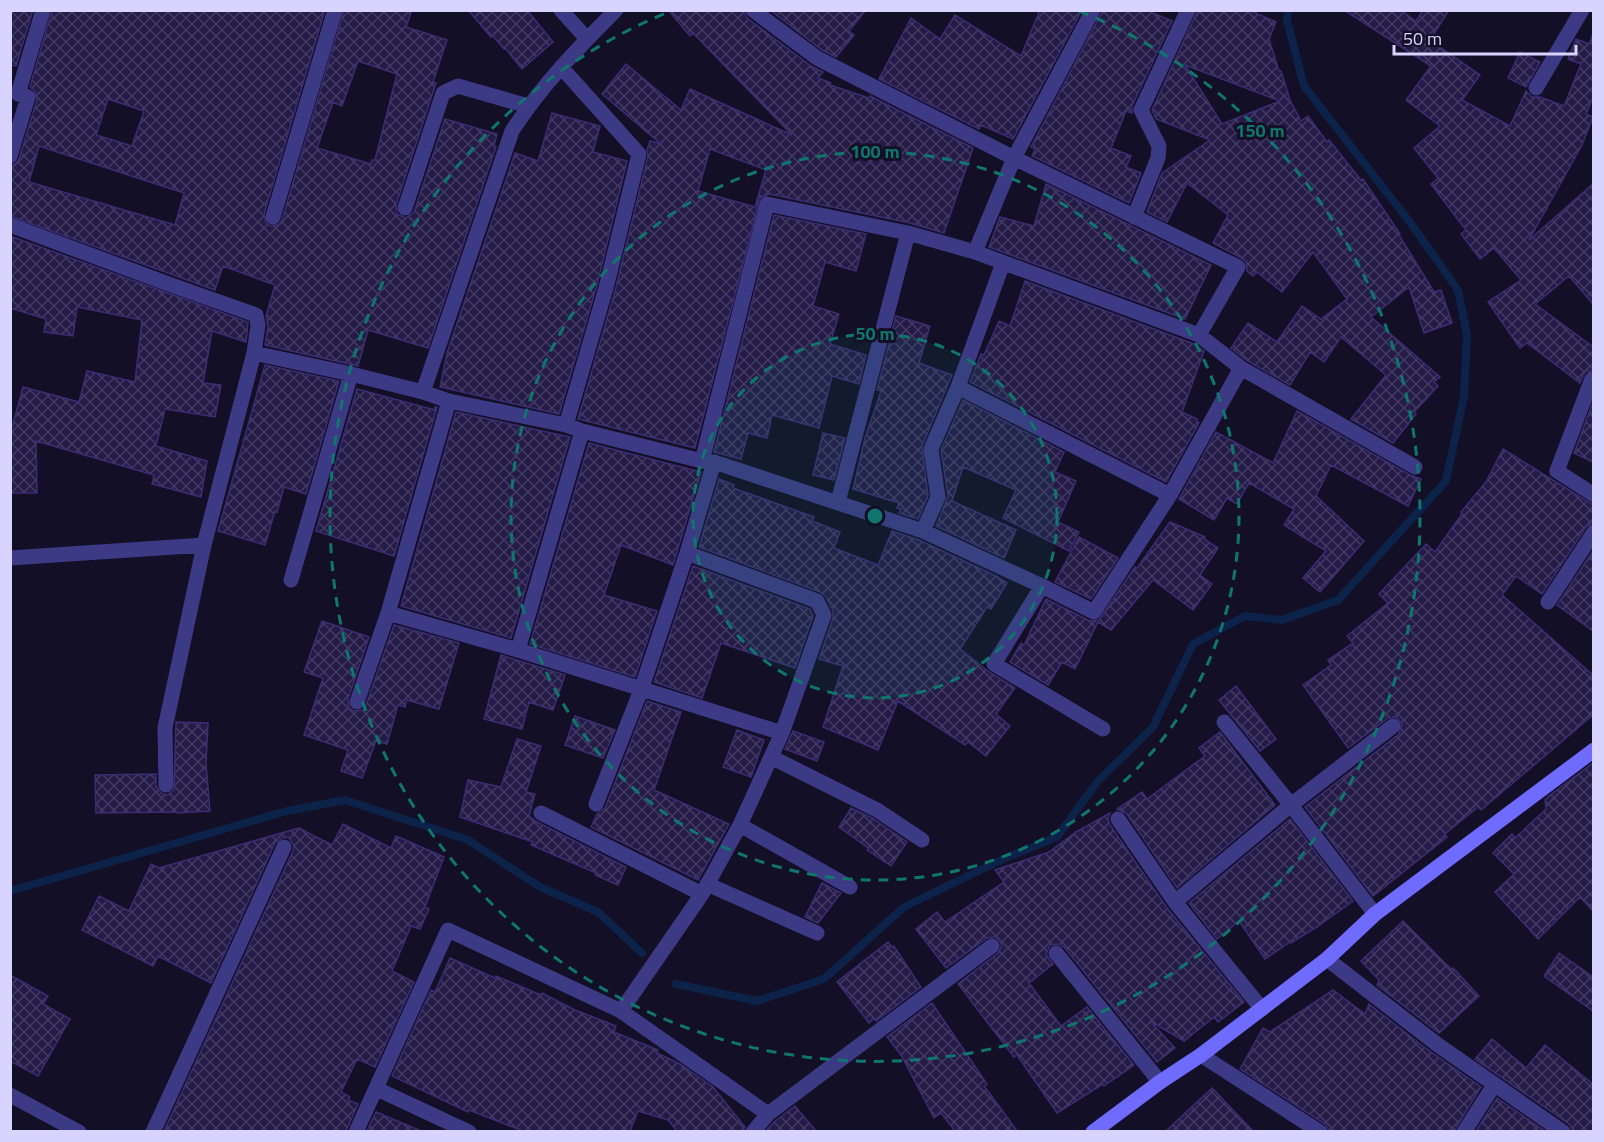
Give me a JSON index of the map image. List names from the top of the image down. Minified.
{"scale_bar":"50 m","rings":["150 m","100 m","50 m"]}
